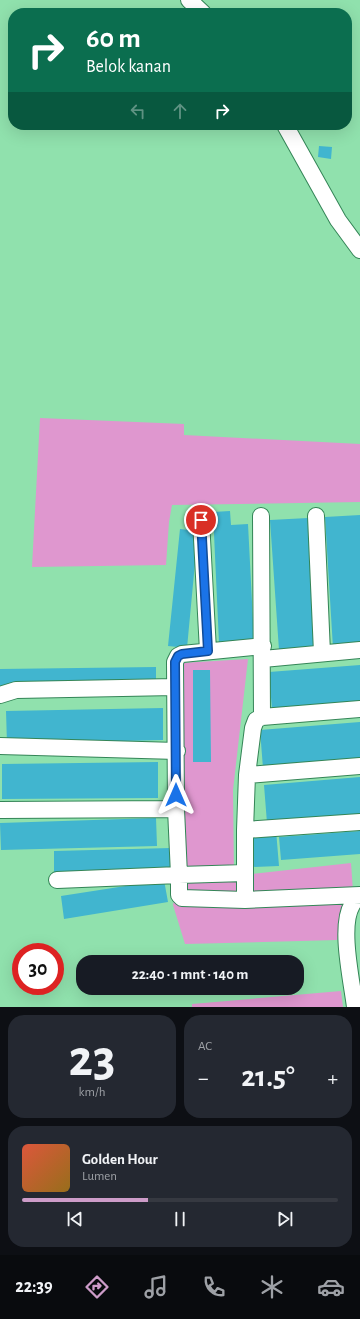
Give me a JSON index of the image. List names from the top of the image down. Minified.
{"page":{"turn":["60 m","Belok kanan"],"limit":"30","trip":"22:40 · 1 mnt · 140 m","tile":[["23","km/h"],"AC"],"heat":["−","21.5°","+"],"song":["Golden Hour","Lumen"],"tabs":"22:39"}}
